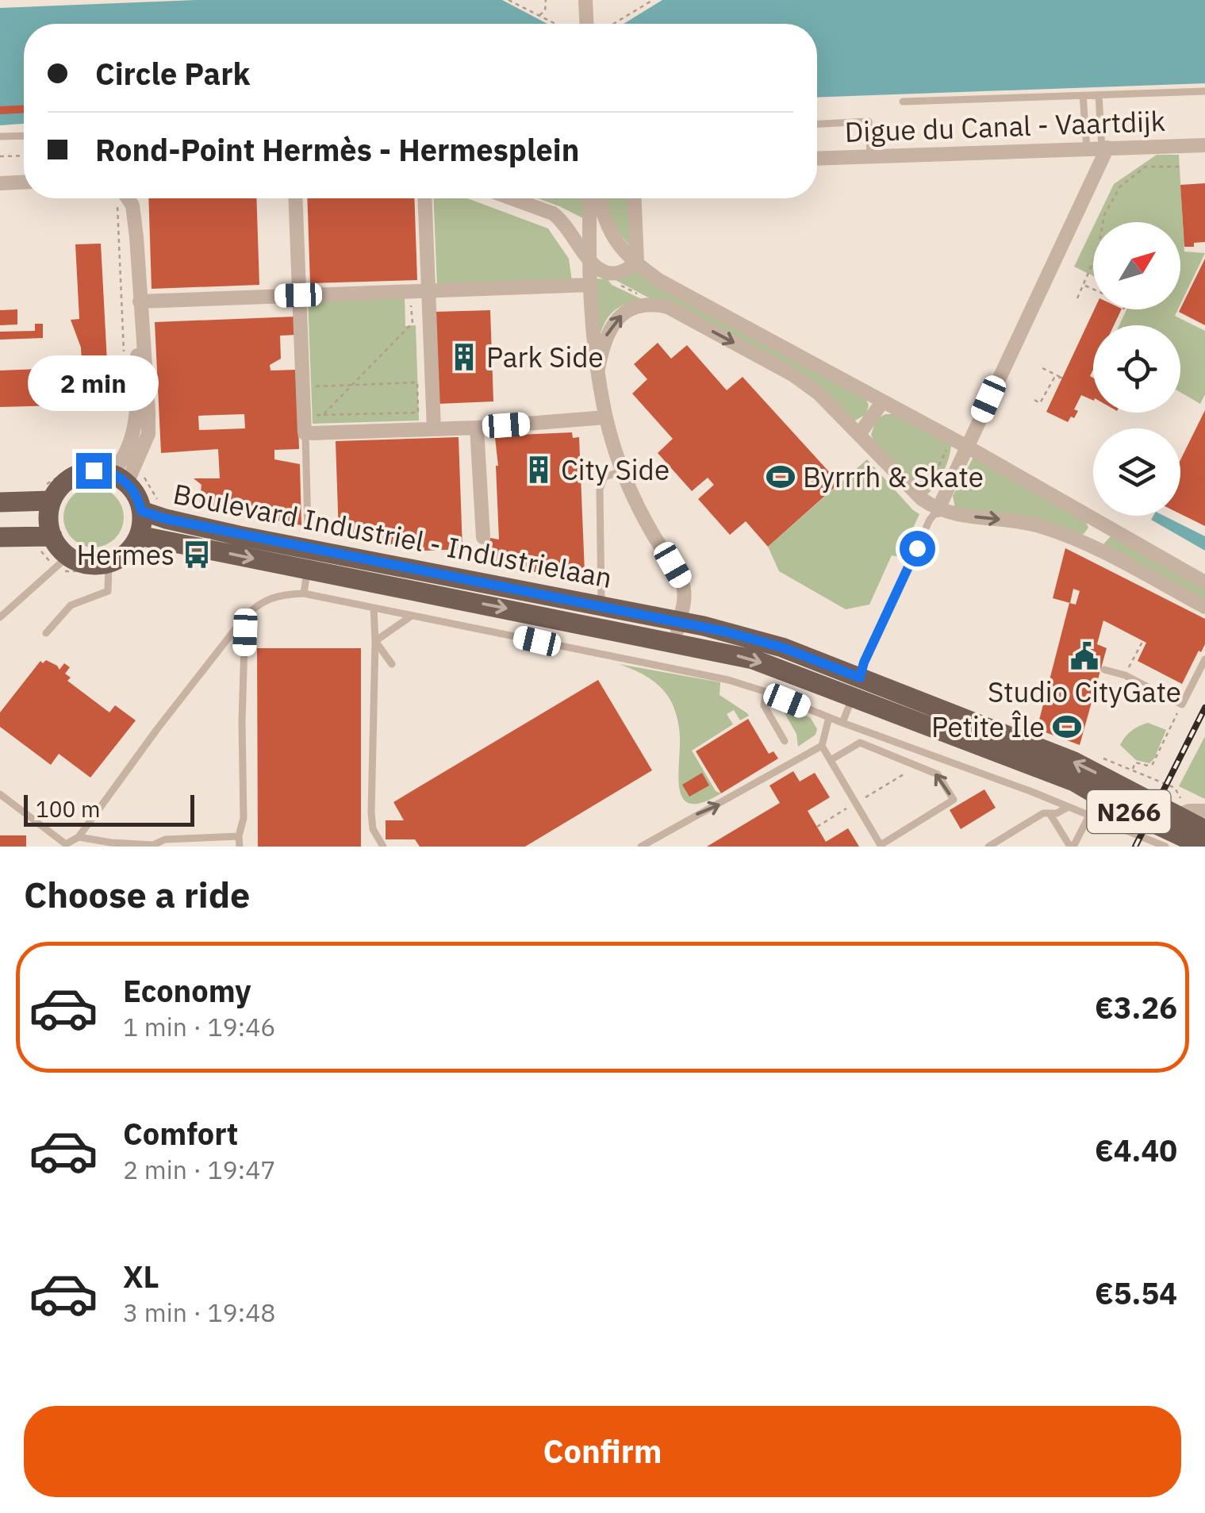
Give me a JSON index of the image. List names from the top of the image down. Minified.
{"streets":{"main road":["Boulevard Industriel - Industrielaan","N266"],"street":["Digue du Canal - Vaartdijk"]},"crossings":[["Boulevard Industriel - Industrielaan","N266"]],"places":{"building":["Park Side","City Side"],"sports":["Byrrrh & Skate","Petite Île"],"bus stop":["Hermes"],"public building":["Studio CityGate"]},"scale_bar":"100 m","north":"top right","page":{"banner":["Circle Park","Rond-Point Hermès - Hermesplein"],"bubble":"2 min","scale":"100 m","heading":"Choose a ride","list":[{"name":"Economy","note":"1 min · 19:46","value":"€3.26"},{"name":"Comfort","note":"2 min · 19:47","value":"€4.40"},{"name":"XL","note":"3 min · 19:48","value":"€5.54"}],"buttons":"Confirm"}}
